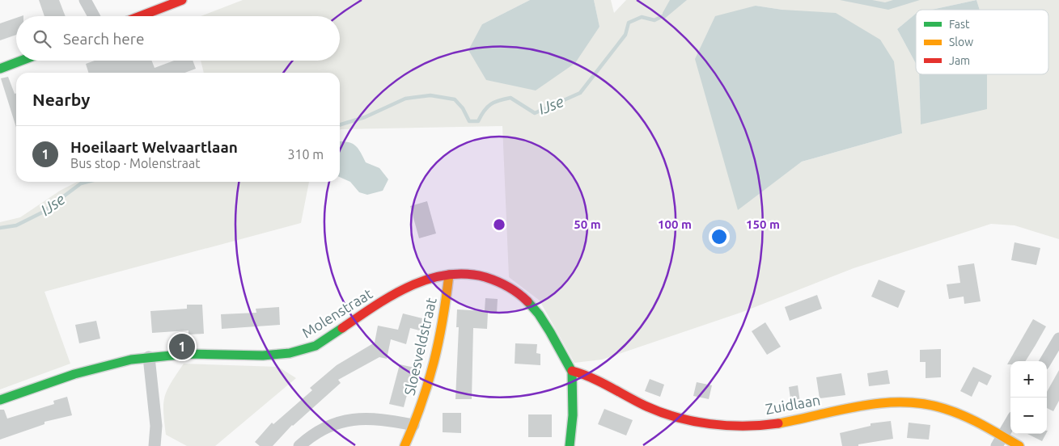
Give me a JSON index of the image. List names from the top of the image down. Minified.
{"streets":{"street":["Molenstraat","Sloesveldstraat","Zuidlaan"]},"crossings":[["Molenstraat","Sloesveldstraat"],["Molenstraat","Zuidlaan"]],"water":["IJse"],"legend":["Fast","Slow","Jam"],"page":{"search":"Search here","heading":"Nearby","list":[{"mark":"1","name":"Hoeilaart Welvaartlaan","note":"Bus stop · Molenstraat","value":"310 m"}],"pins":"1","map_buttons":["+","−"]},"rings":["50 m","100 m","150 m"]}
